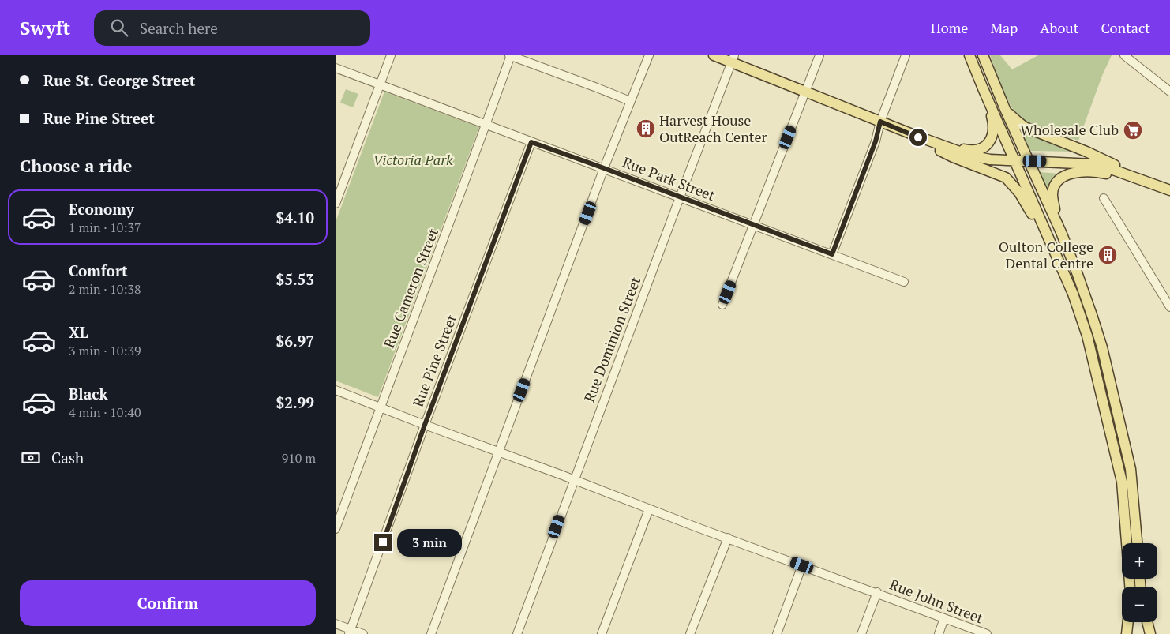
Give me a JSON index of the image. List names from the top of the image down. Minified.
{"streets":{"street":["Rue Park Street","Rue Cameron Street","Rue Dominion Street","Rue Pine Street","Rue John Street"]},"crossings":[["Rue Park Street","Rue Cameron Street"],["Rue Park Street","Rue Dominion Street"],["Rue Park Street","Rue Pine Street"],["Rue Dominion Street","Rue John Street"]],"parks":["Victoria Park"],"places":{"building":["Harvest House OutReach Center","Oulton College Dental Centre"],"supermarket":["Wholesale Club"]},"page":{"header":"Swyft","search":"Search here","nav":["Home","Map","About","Contact"],"banner":["Rue St. George Street","Rue Pine Street"],"heading":"Choose a ride","list":[{"name":"Economy","note":"1 min · 10:37","value":"$4.10"},{"name":"Comfort","note":"2 min · 10:38","value":"$5.53"},{"name":"XL","note":"3 min · 10:39","value":"$6.97"},{"name":"Black","note":"4 min · 10:40","value":"$2.99"}],"pay":["Cash","910 m"],"bubble":"3 min","map_buttons":["+","−"],"buttons":"Confirm"}}
